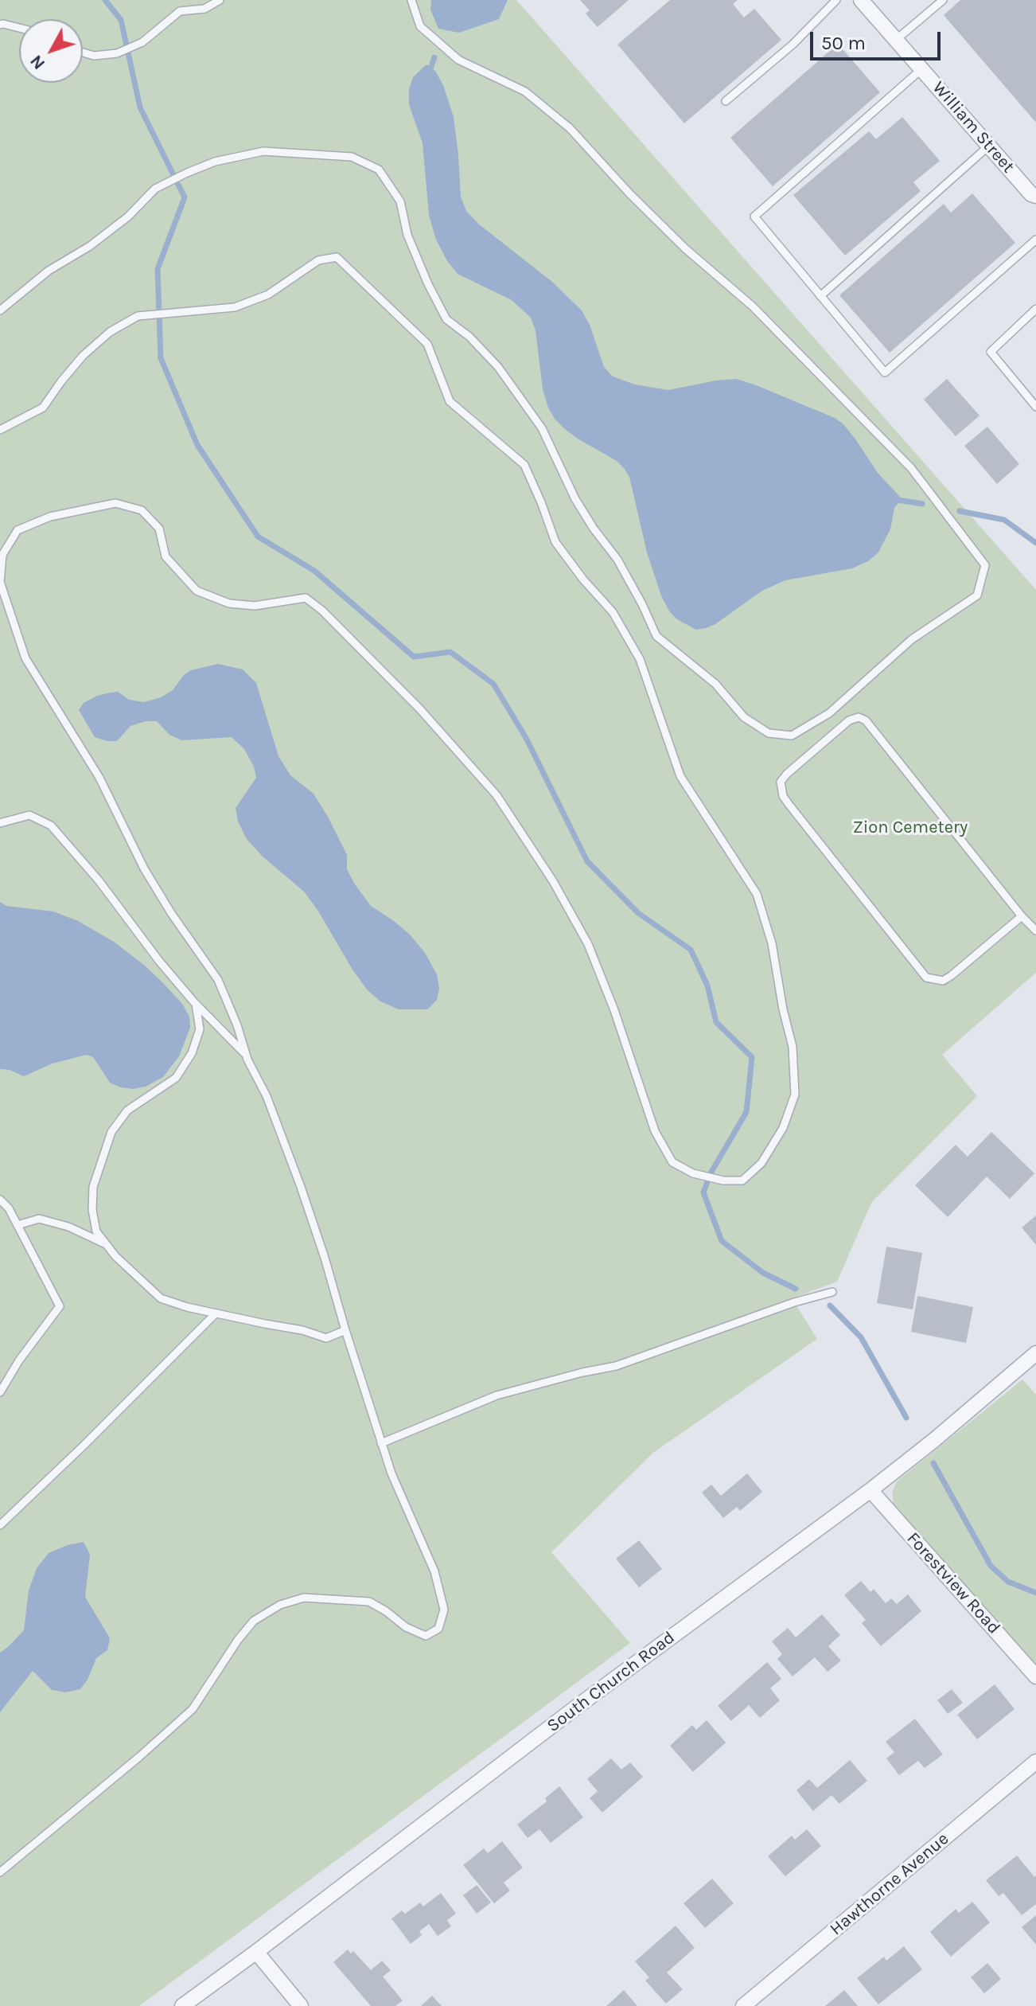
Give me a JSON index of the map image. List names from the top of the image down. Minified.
{"streets":{"street":["William Street","Forestview Road","South Church Road","Hawthorne Avenue"]},"crossings":[["Forestview Road","South Church Road"]],"parks":["Zion Cemetery"],"scale_bar":"50 m","north":"bottom left"}
